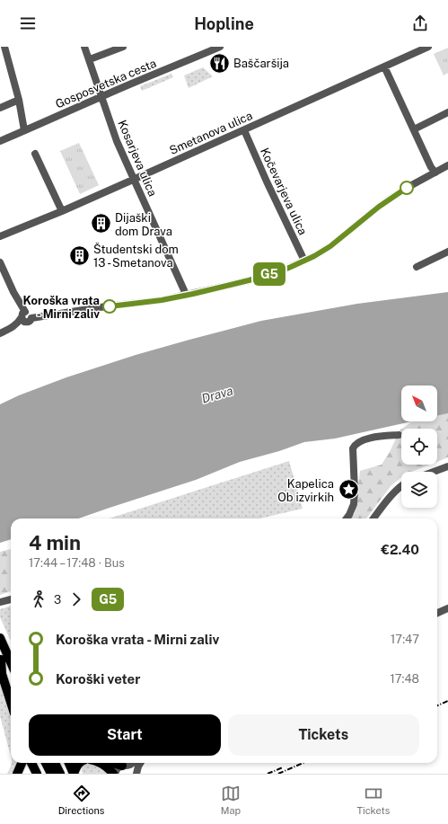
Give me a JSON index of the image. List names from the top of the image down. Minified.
{"streets":{"street":["Gosposvetska cesta","Smetanova ulica","Kosarjeva ulica","Kočevarjeva ulica"]},"crossings":[["Gosposvetska cesta","Kosarjeva ulica"],["Smetanova ulica","Kosarjeva ulica"],["Smetanova ulica","Kočevarjeva ulica"]],"water":["Drava"],"places":{"restaurant":["Baščaršija"],"building":["Dijaški dom Drava","Študentski dom 13 - Smetanova"],"other":["Koroška vrata - Mirni zaliv"],"place":["Kapelica Ob izvirkih"]},"lines":["bus line G5"],"north":"top left","page":{"header":"Hopline","on_map":"G5","heading":["4 min","17:44 – 17:48 · Bus","€2.40"],"legs":["3","G5"],"list":[{"name":"Koroška vrata - Mirni zaliv","value":"17:47"},{"name":"Koroški veter","value":"17:48"}],"buttons":["Start","Tickets"],"tabs":["Directions","Map","Tickets"]}}
